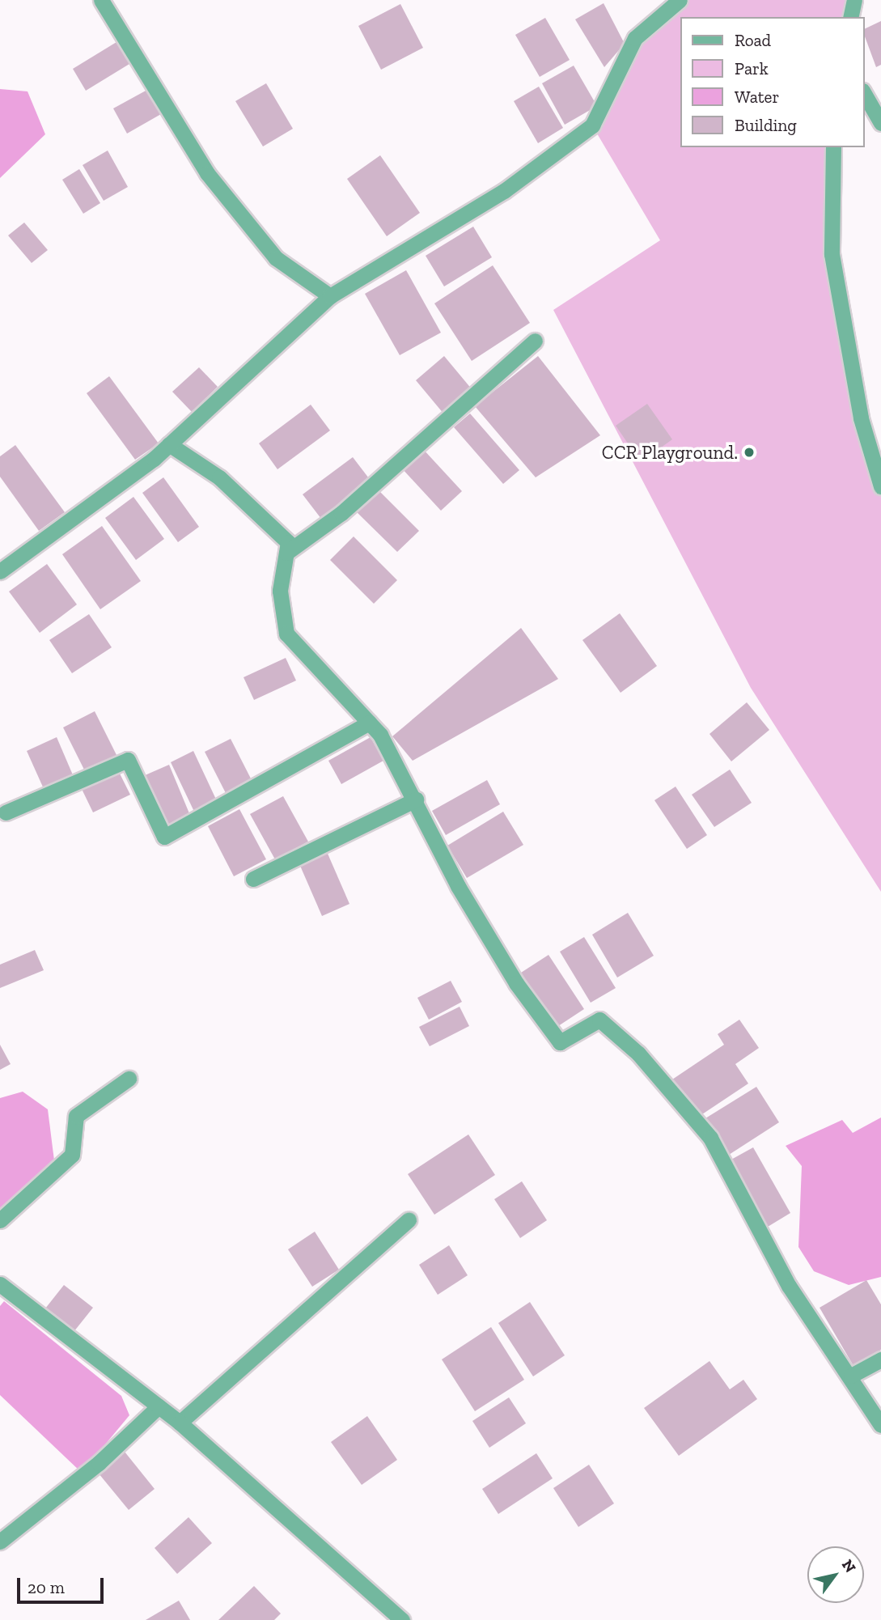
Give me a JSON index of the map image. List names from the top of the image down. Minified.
{"places":["CCR Playground."],"legend":["Road","Park","Water","Building"],"scale_bar":"20 m","north":"top right"}
